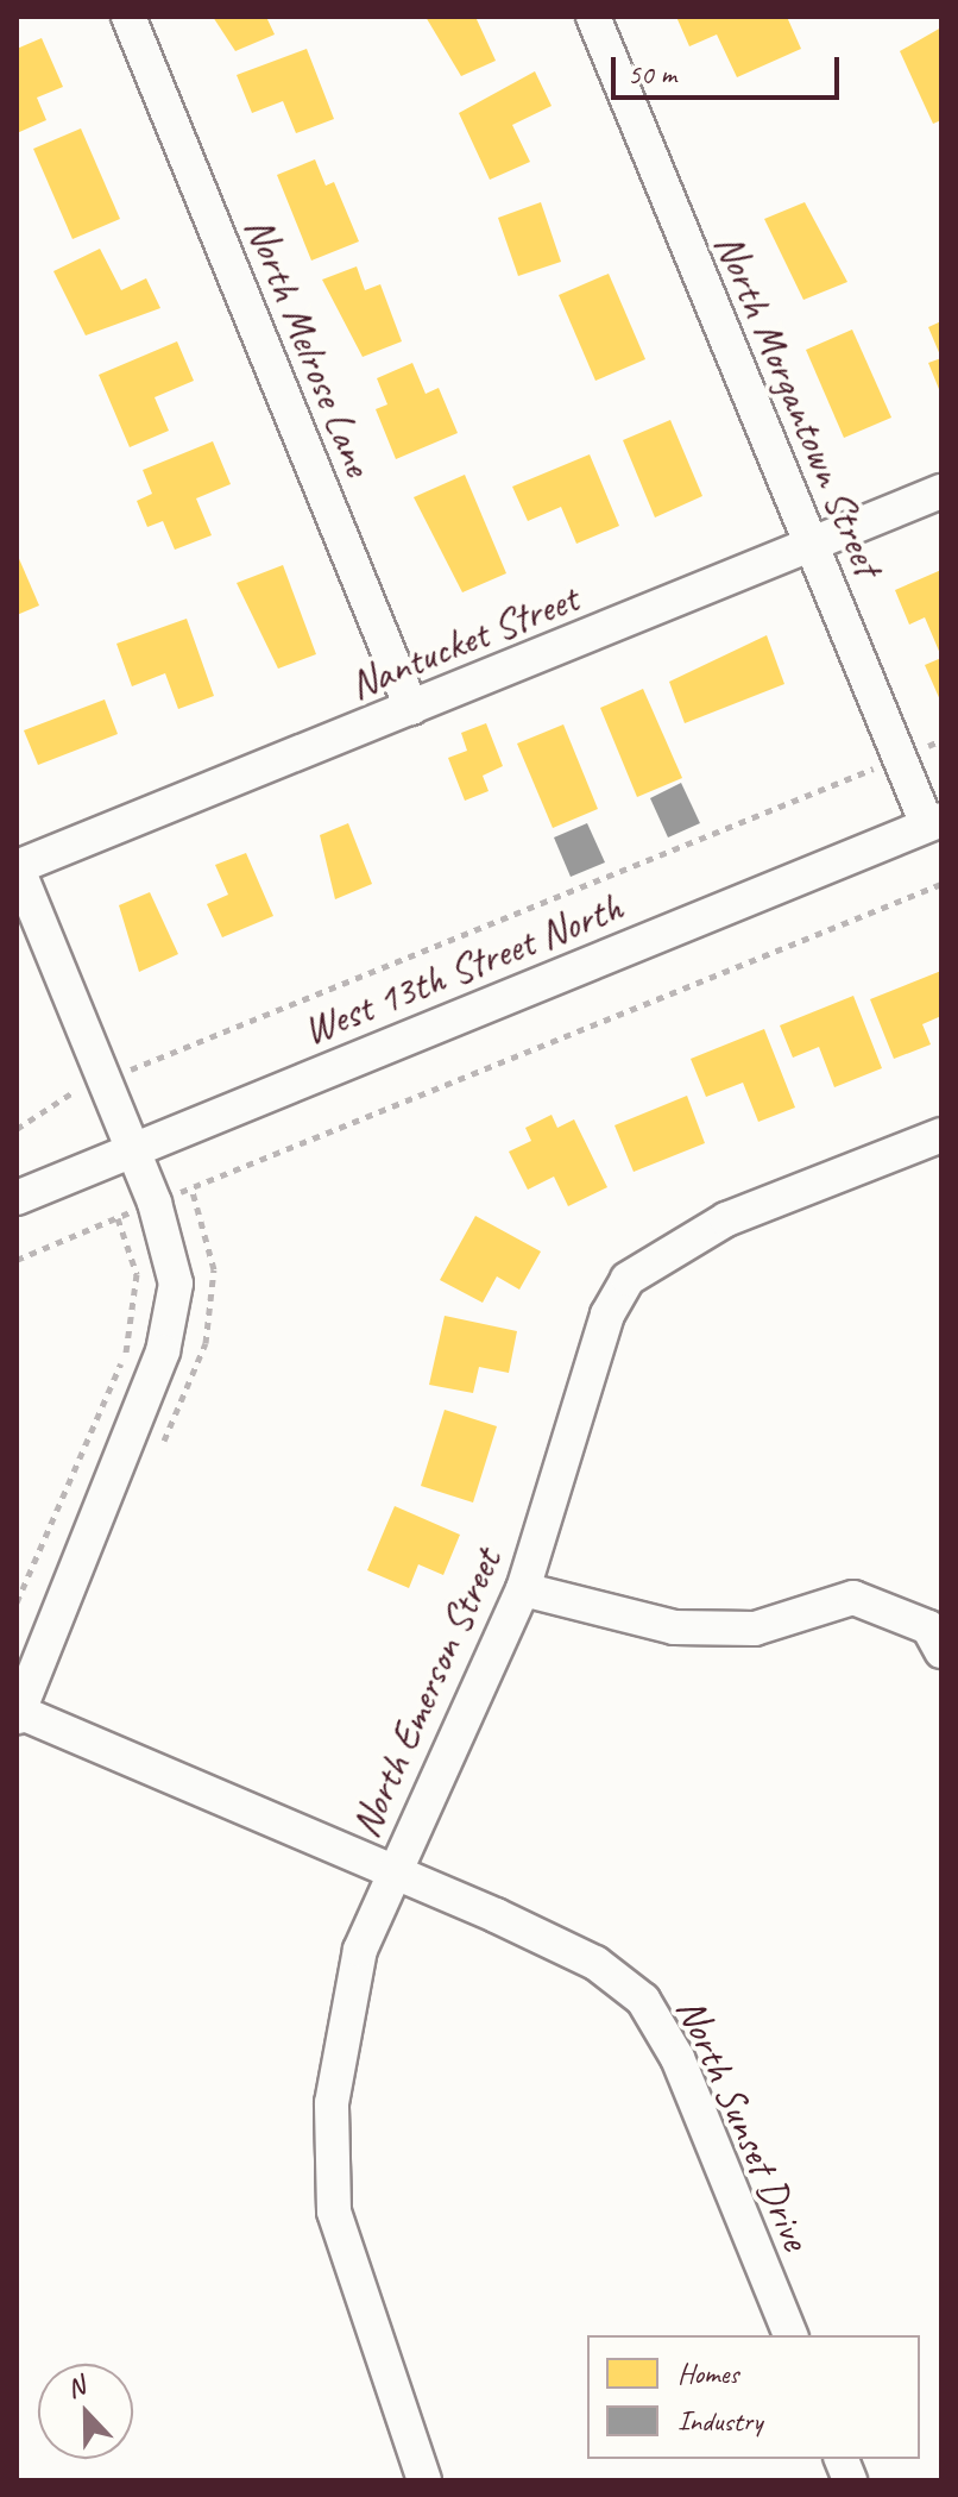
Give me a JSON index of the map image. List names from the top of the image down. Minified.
{"streets":{"street":["North Melrose Lane","North Morgantown Street","Nantucket Street","West 13th Street North","North Emerson Street","North Sunset Drive"]},"crossings":[["North Melrose Lane","Nantucket Street"],["North Morgantown Street","Nantucket Street"],["North Morgantown Street","West 13th Street North"],["North Emerson Street","North Sunset Drive"]],"legend":["Homes","Industry"],"scale_bar":"50 m","north":"top"}
